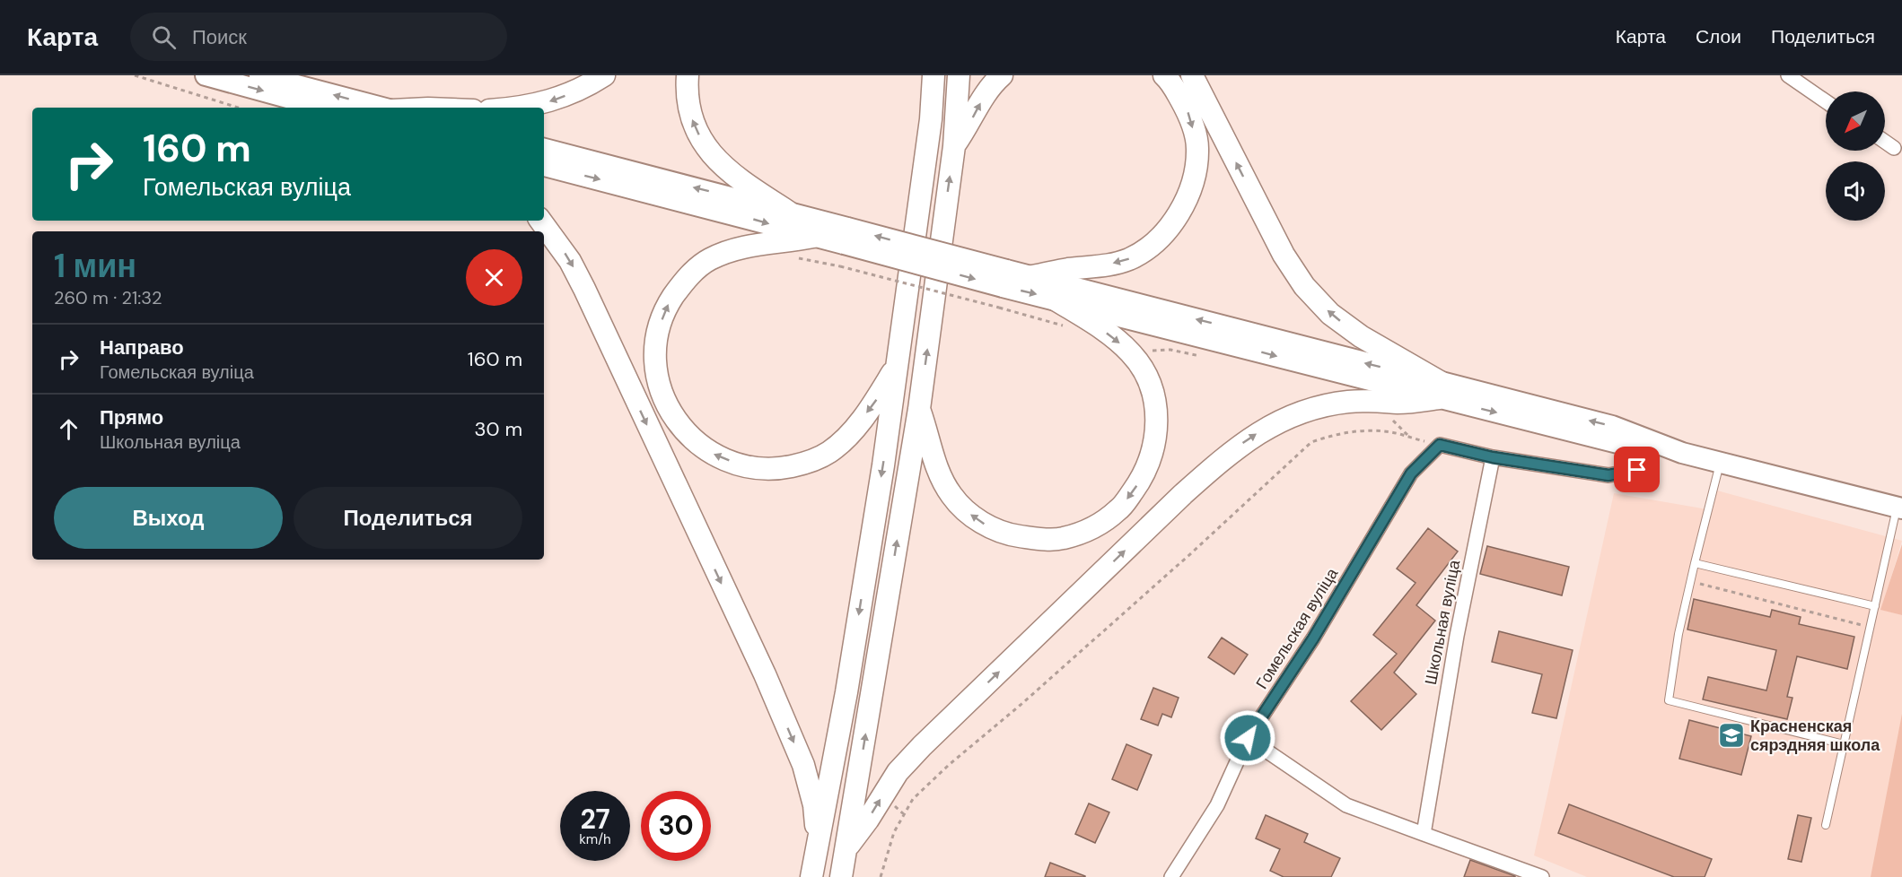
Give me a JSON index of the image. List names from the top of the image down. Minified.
{"streets":{"street":["Школьная вуліца","Гомельская вуліца"]},"places":{"school or university":["Красненская сярэдняя школа"]},"north":"bottom left","page":{"header":"Карта","search":"Поиск","nav":["Карта","Слои","Поделиться"],"turn":["160 m","Гомельская вуліца"],"heading":["1 мин","260 m · 21:32"],"list":[{"name":"Направо","note":"Гомельская вуліца","value":"160 m"},{"name":"Прямо","note":"Школьная вуліца","value":"30 m"}],"buttons":["Выход","Поделиться"],"speed":"27 km/h","limit":"30"}}
